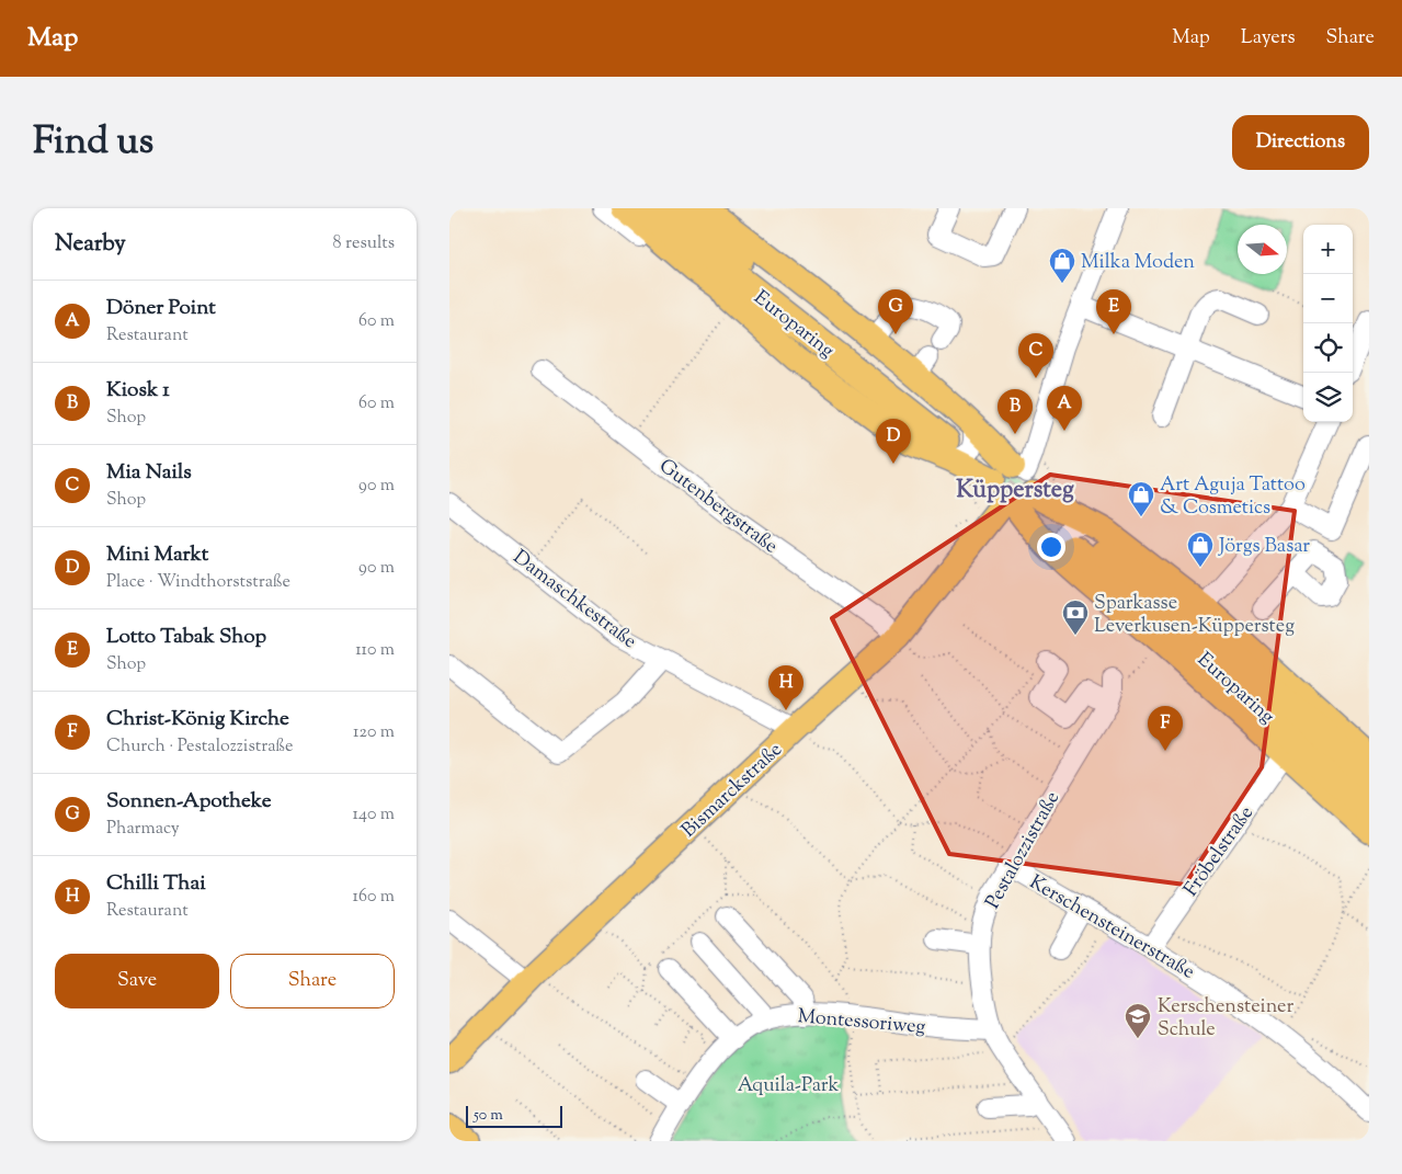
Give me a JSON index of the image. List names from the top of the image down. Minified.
{"streets":{"highway":["Europaring"],"main road":["Bismarckstraße"],"street":["Gutenbergstraße","Damaschkestraße","Pestalozzistraße","Fröbelstraße","Kerschensteinerstraße","Montessoriweg"]},"crossings":[["Gutenbergstraße","Bismarckstraße"],["Damaschkestraße","Bismarckstraße"],["Pestalozzistraße","Kerschensteinerstraße"],["Pestalozzistraße","Montessoriweg"],["Fröbelstraße","Kerschensteinerstraße"]],"districts":["Küppersteg"],"parks":["Aquila-Park"],"places":{"shop":["Milka Moden","Art Aguja Tattoo & Cosmetics","Jörgs Basar"],"bank":["Sparkasse Leverkusen-Küppersteg"],"school or university":["Kerschensteiner Schule"]},"scale_bar":"50 m","north":"right","page":{"header":"Map","nav":["Map","Layers","Share"],"title":"Find us","buttons":["Directions",["Save","Share"]],"heading":["Nearby","8 results"],"map_buttons":["+","−"],"list":[{"mark":"A","name":"Döner Point","note":"Restaurant","value":"60 m"},{"mark":"B","name":"Kiosk 1","note":"Shop","value":"60 m"},{"mark":"C","name":"Mia Nails","note":"Shop","value":"90 m"},{"mark":"D","name":"Mini Markt","note":"Place · Windthorststraße","value":"90 m"},{"mark":"E","name":"Lotto Tabak Shop","note":"Shop","value":"110 m"},{"mark":"F","name":"Christ-König Kirche","note":"Church · Pestalozzistraße","value":"120 m"},{"mark":"G","name":"Sonnen-Apotheke","note":"Pharmacy","value":"140 m"},{"mark":"H","name":"Chilli Thai","note":"Restaurant","value":"160 m"}],"pins":["E","G","C","A","B","D","H","F"],"scale":"50 m"}}
